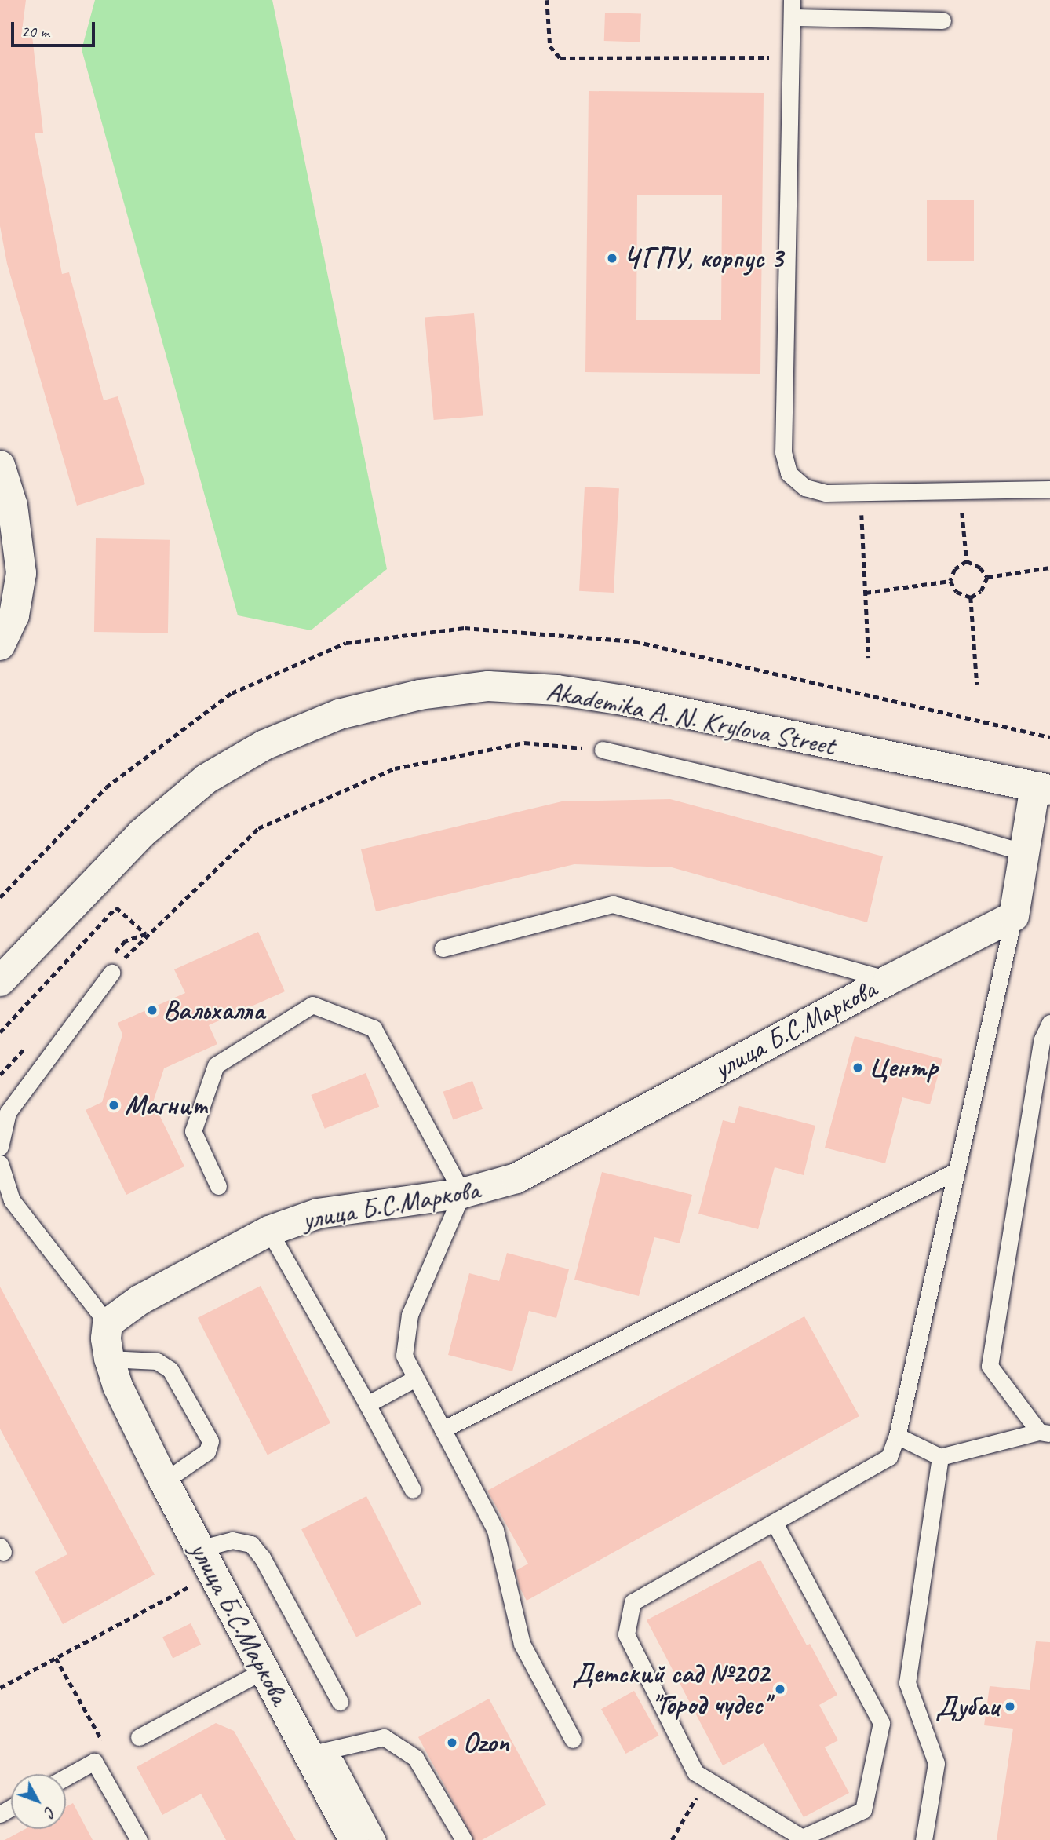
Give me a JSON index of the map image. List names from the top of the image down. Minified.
{"streets":{"street":["Akademika A. N. Krylova Street","улица Б.С.Маркова"]},"places":["ЧГПУ, корпус 3","Вальхалла","Центр","Магнит","Детский сад №202 \"Город чудес\"","Дубаи","Ozon"],"scale_bar":"20 m","north":"bottom right"}
